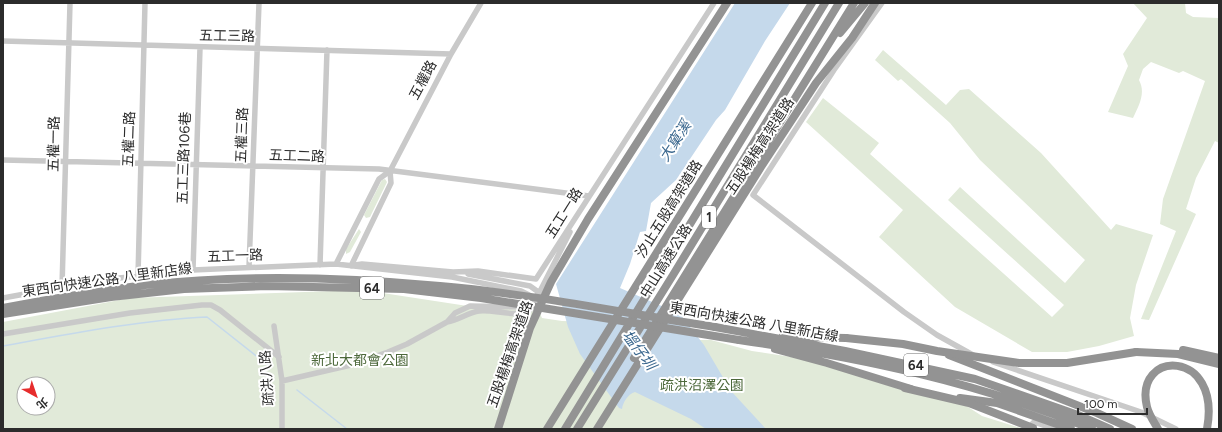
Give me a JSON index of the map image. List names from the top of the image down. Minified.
{"streets":{"highway":["五股楊梅高架道路","汐止五股高架道路","1","中山高速公路","東西向快速公路 八里新店線","64"],"street":["五工三路","五權路","五權三路","五權二路","五權一路","五工二路","五工三路106巷","五工一路","疏洪八路"]},"crossings":[["五工三路","五權路"],["五工三路","五權三路"],["五工三路","五權二路"],["五工三路","五權一路"],["五工三路","五工三路106巷"],["五權路","五工二路"],["五權路","五工一路"],["五權三路","五工二路"],["五權三路","五工一路"],["五權二路","五工二路"],["五權二路","五工一路"],["五權一路","五工二路"],["五權一路","五工一路"],["五工二路","五工三路106巷"],["五工二路","五工一路"],["五工三路106巷","五工一路"]],"water":["大窠溪","塭仔圳"],"parks":["新北大都會公園","疏洪沼澤公園"],"scale_bar":"100 m","north":"bottom right"}
